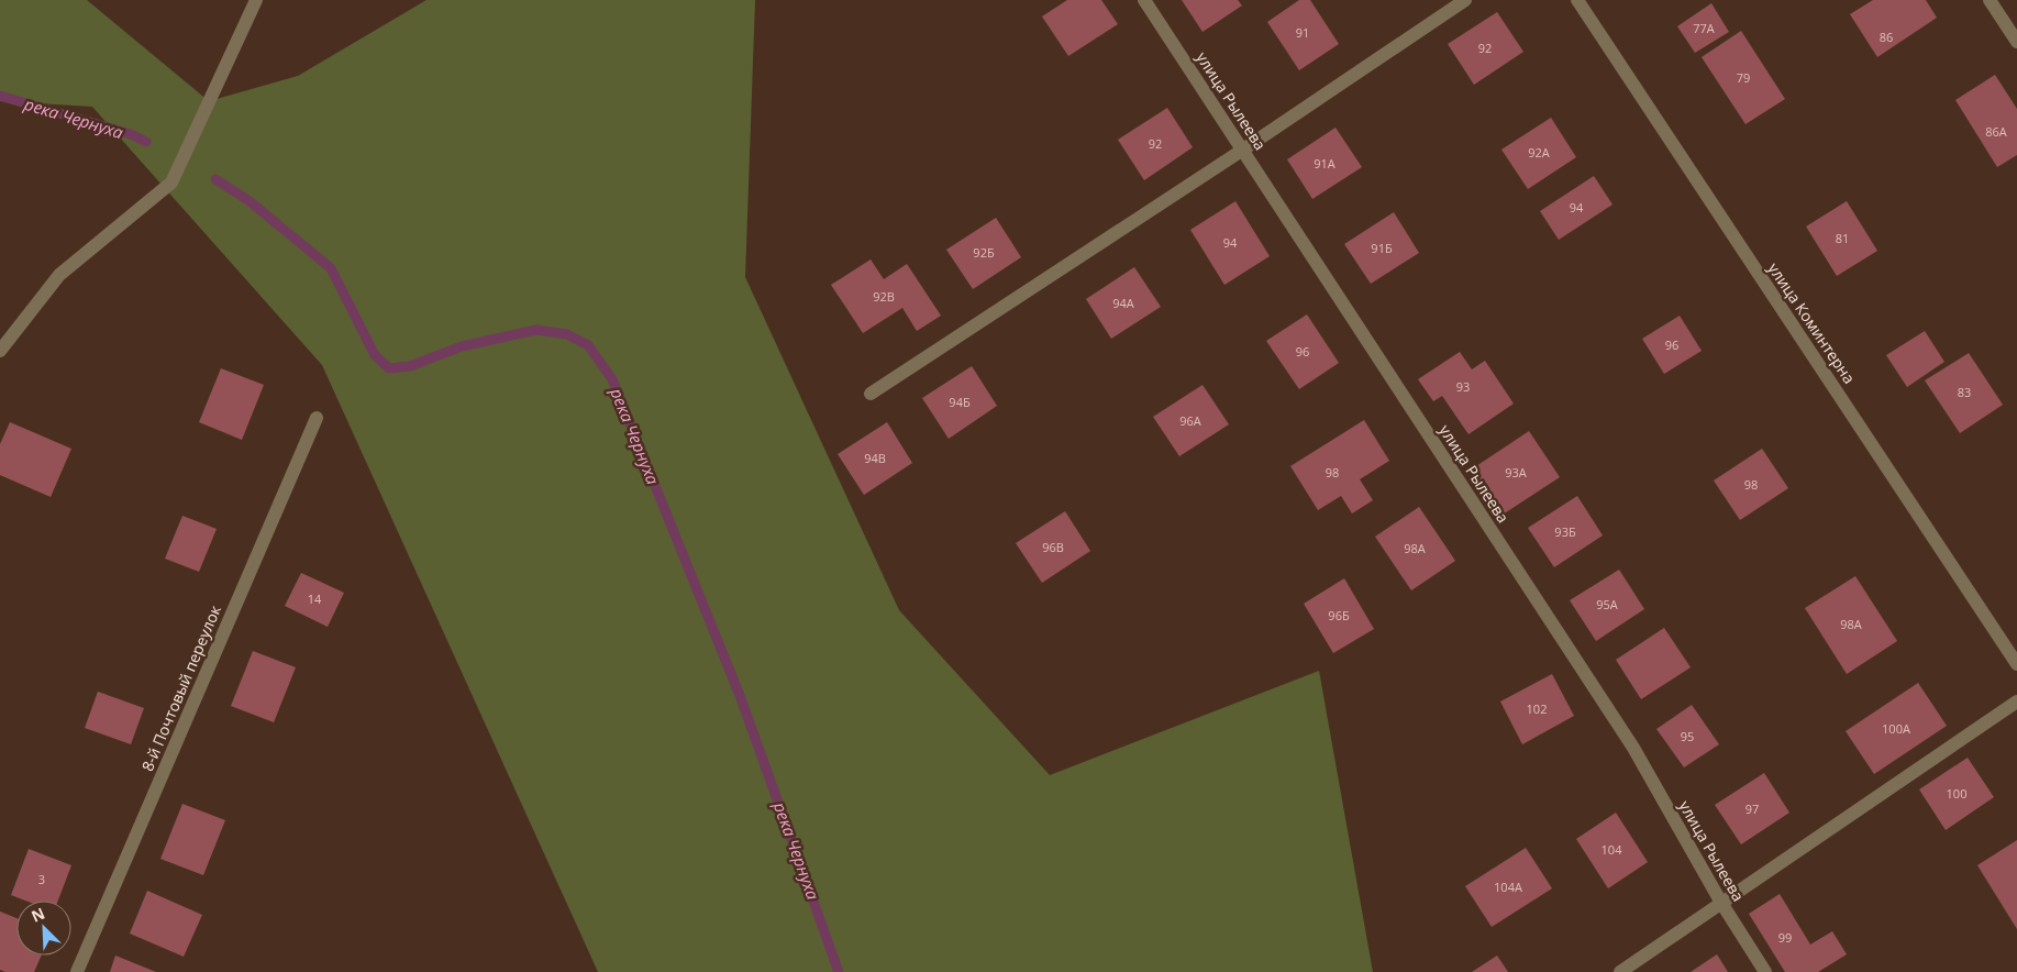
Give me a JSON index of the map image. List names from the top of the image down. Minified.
{"streets":{"street":["улица Рылеева","улица Коминтерна","8-й Почтовый переулок"]},"water":["река Чернуха"],"house_numbers":["77А","91","86","92","79","86А","92","92А","91А","94","81","94","91Б","92Б","92В","94А","96","96","93","83","94Б","96А","94В","98","93А","98","93Б","96В","98А","14","95А","96Б","98А","102","100А","95","100","97","104","3","104А","99"],"north":"top left"}
